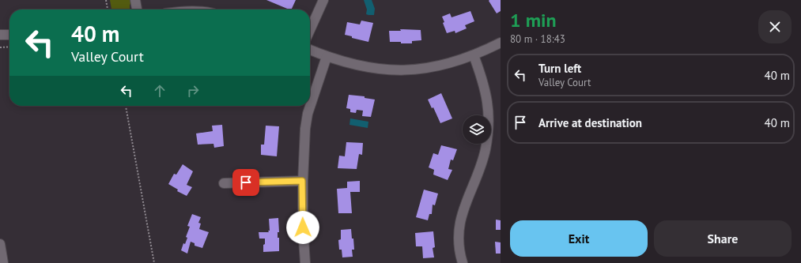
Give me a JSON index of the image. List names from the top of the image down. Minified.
{"page":{"heading":["1 min","80 m · 18:43"],"turn":["40 m","Valley Court"],"list":[{"name":"Turn left","note":"Valley Court","value":"40 m"},{"name":"Arrive at destination","value":"40 m"}],"buttons":["Exit","Share"]}}
